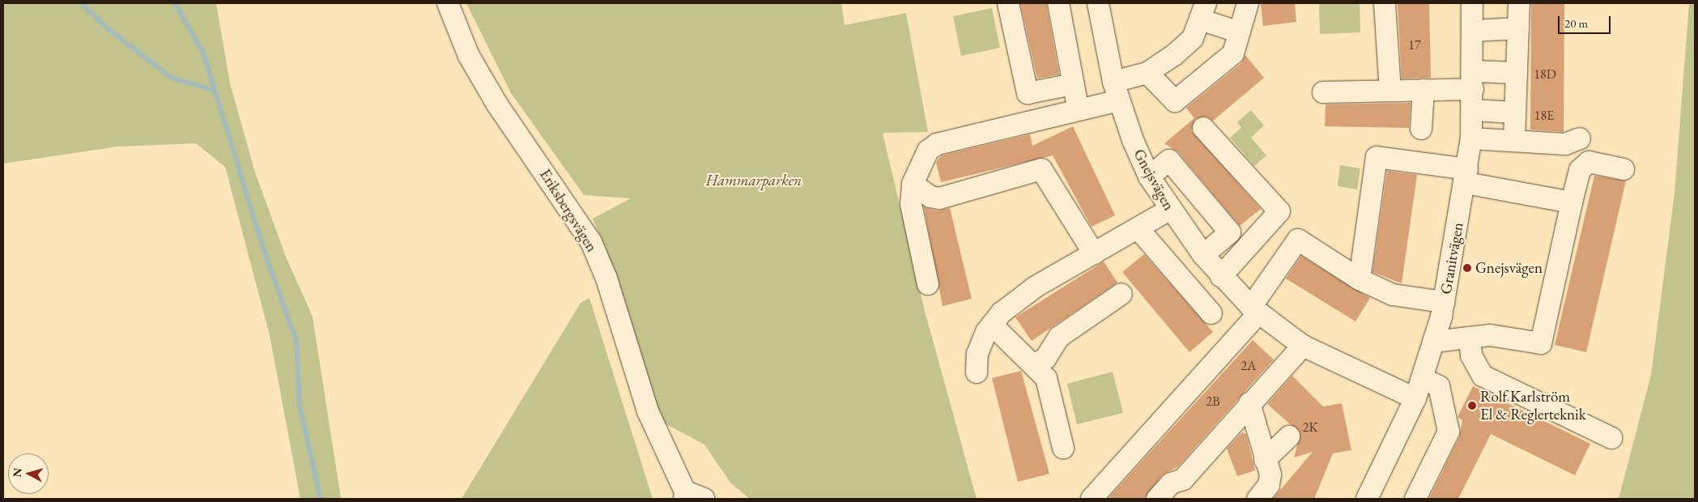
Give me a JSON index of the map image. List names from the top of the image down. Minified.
{"streets":{"street":["Gnejsvägen","Eriksbergsvägen","Granitvägen"]},"crossings":[["Gnejsvägen","Granitvägen"]],"parks":["Hammarparken"],"places":["Gnejsvägen","Rolf Karlström El & Reglerteknik"],"house_numbers":["17","18D","18E","2A","2B","2K"],"scale_bar":"20 m","north":"left"}
